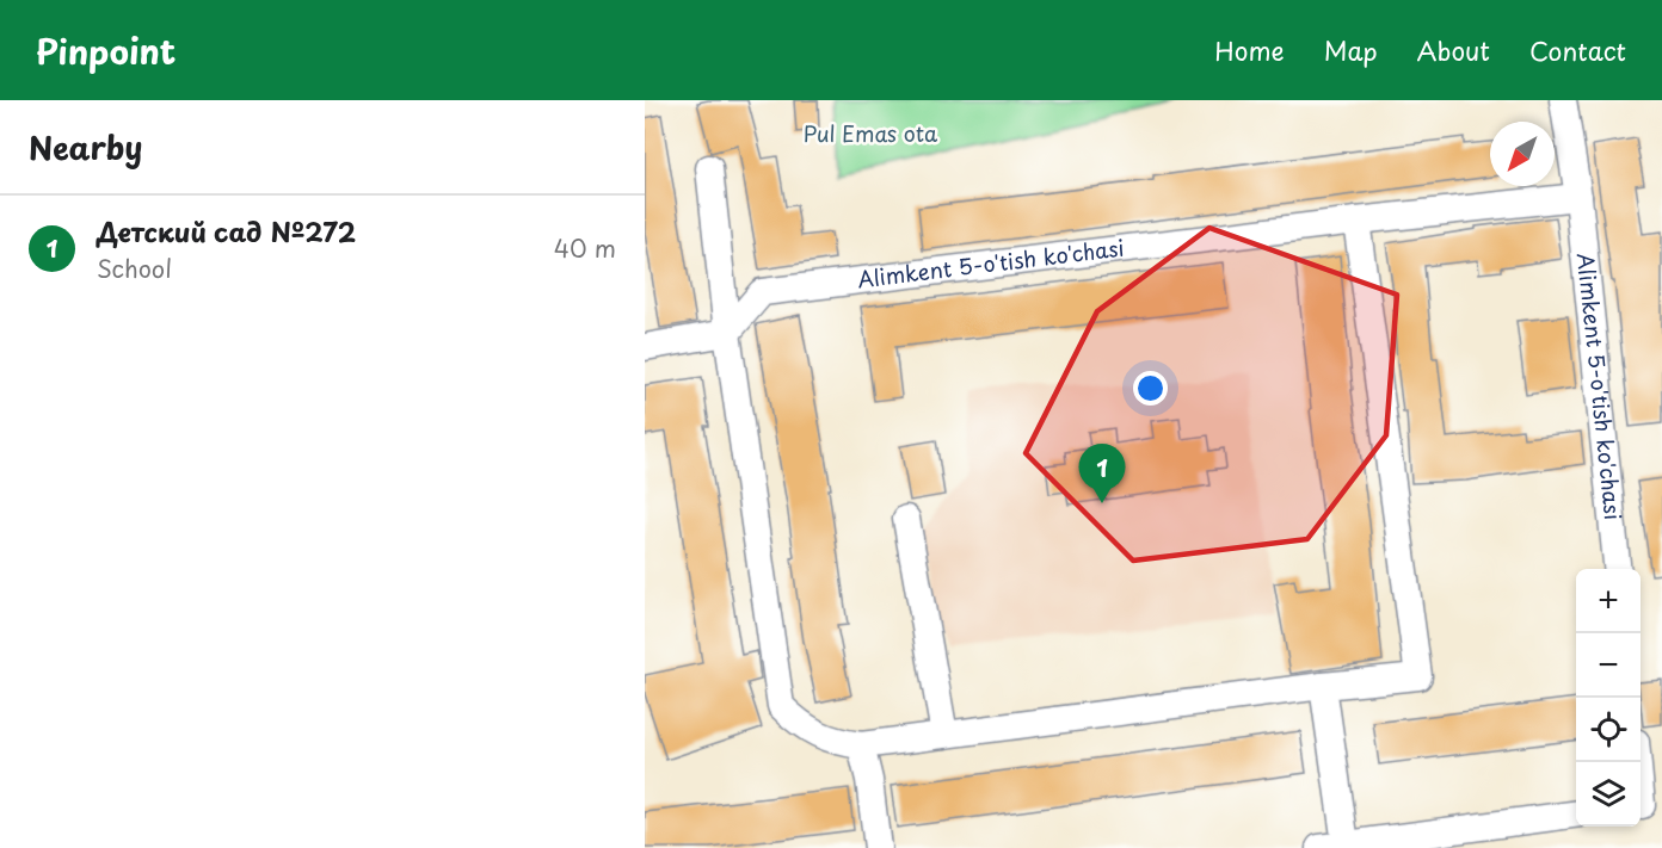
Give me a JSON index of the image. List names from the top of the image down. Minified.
{"streets":{"street":["Alimkent 5-o'tish ko'chasi"]},"parks":["Pul Emas ota"],"north":"bottom left","page":{"header":"Pinpoint","nav":["Home","Map","About","Contact"],"heading":"Nearby","list":[{"mark":"1","name":"Детский сад №272","note":"School","value":"40 m"}],"pins":"1","map_buttons":["+","−"]}}
